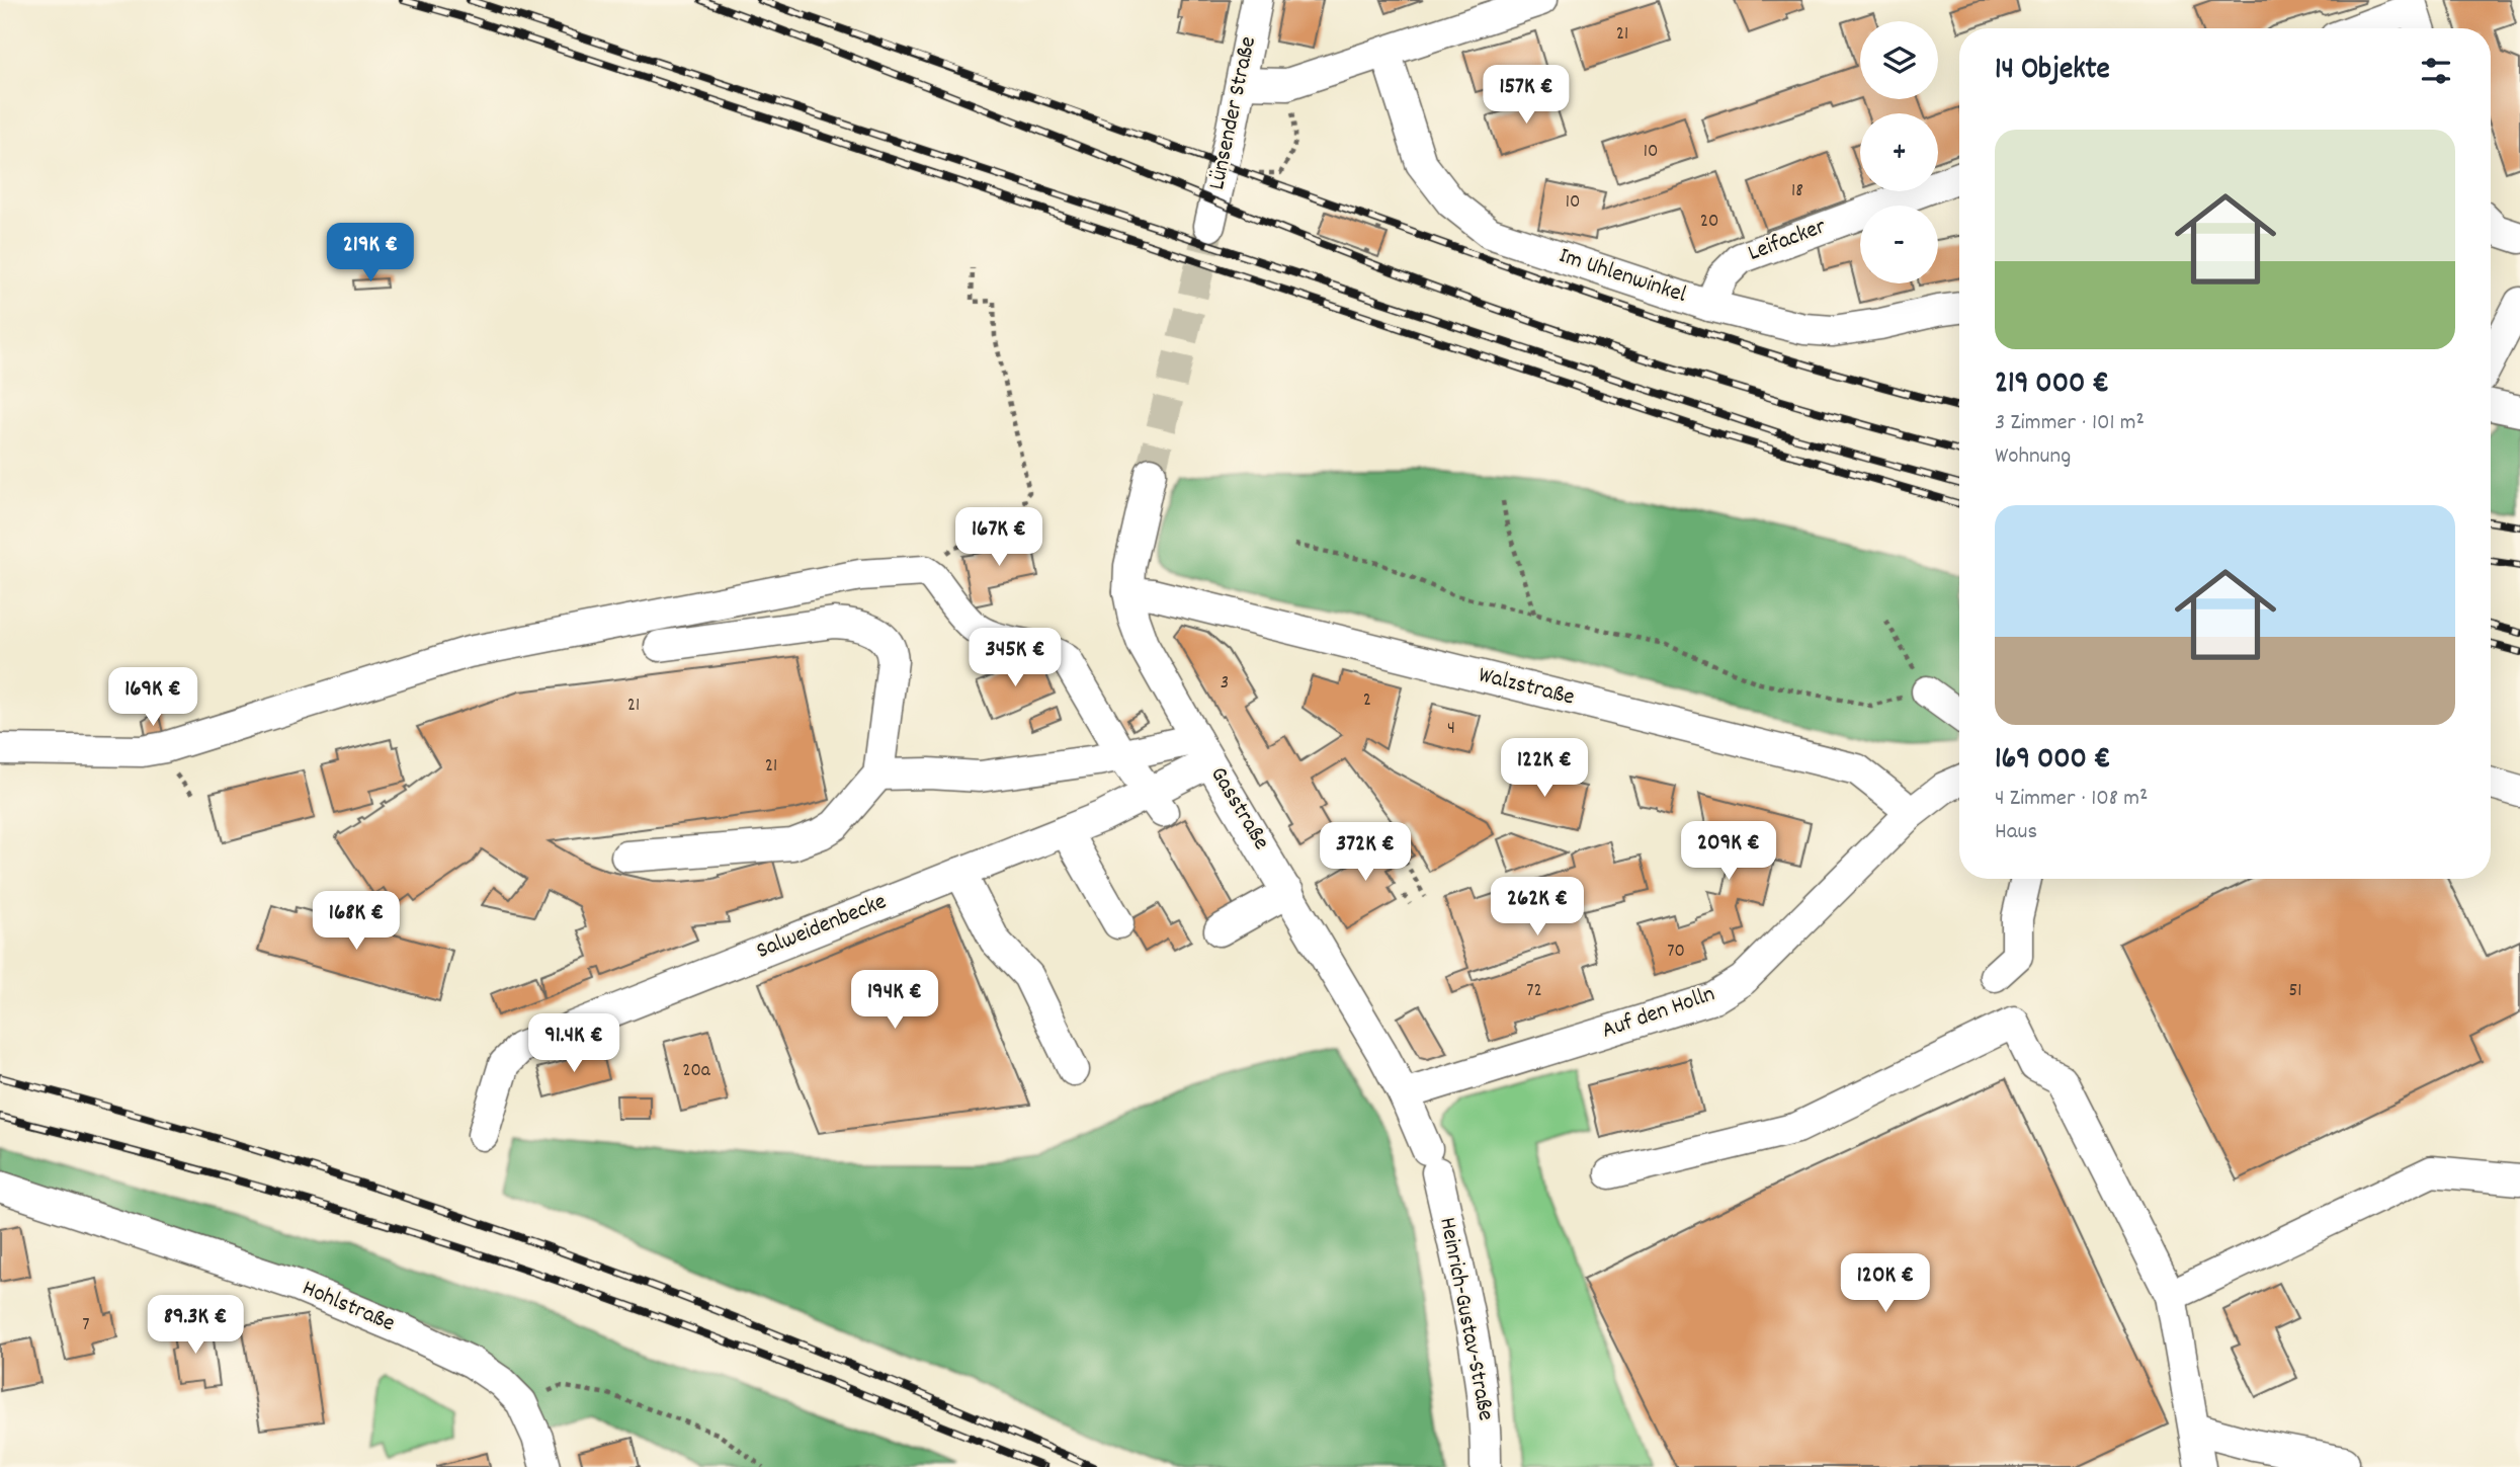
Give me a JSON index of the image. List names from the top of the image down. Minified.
{"streets":{"street":["Lünsender Straße","Leifacker","Im Uhlenwinkel","Walzstraße","Gasstraße","Salweidenbecke","Auf den Holln","Hohlstraße","Heinrich-Gustav-Straße"]},"crossings":[["Leifacker","Im Uhlenwinkel"],["Walzstraße","Gasstraße"],["Walzstraße","Auf den Holln"],["Gasstraße","Salweidenbecke"],["Gasstraße","Auf den Holln"],["Gasstraße","Heinrich-Gustav-Straße"],["Auf den Holln","Heinrich-Gustav-Straße"]],"house_numbers":["21","10","18","10","20","3","2","21","4","21","70","72","51","20a","7"],"page":{"map_buttons":["+","−"],"heading":"14 Objekte","price":["157K €","219K €","167K €","345K €","169K €","122K €","209K €","372K €","262K €","168K €","194K €","91.4K €","120K €","89.3K €"],"list":[{"name":"219 000 €","note":"3 Zimmer · 101 m² · Wohnung"},{"name":"169 000 €","note":"4 Zimmer · 108 m² · Haus"}]}}
